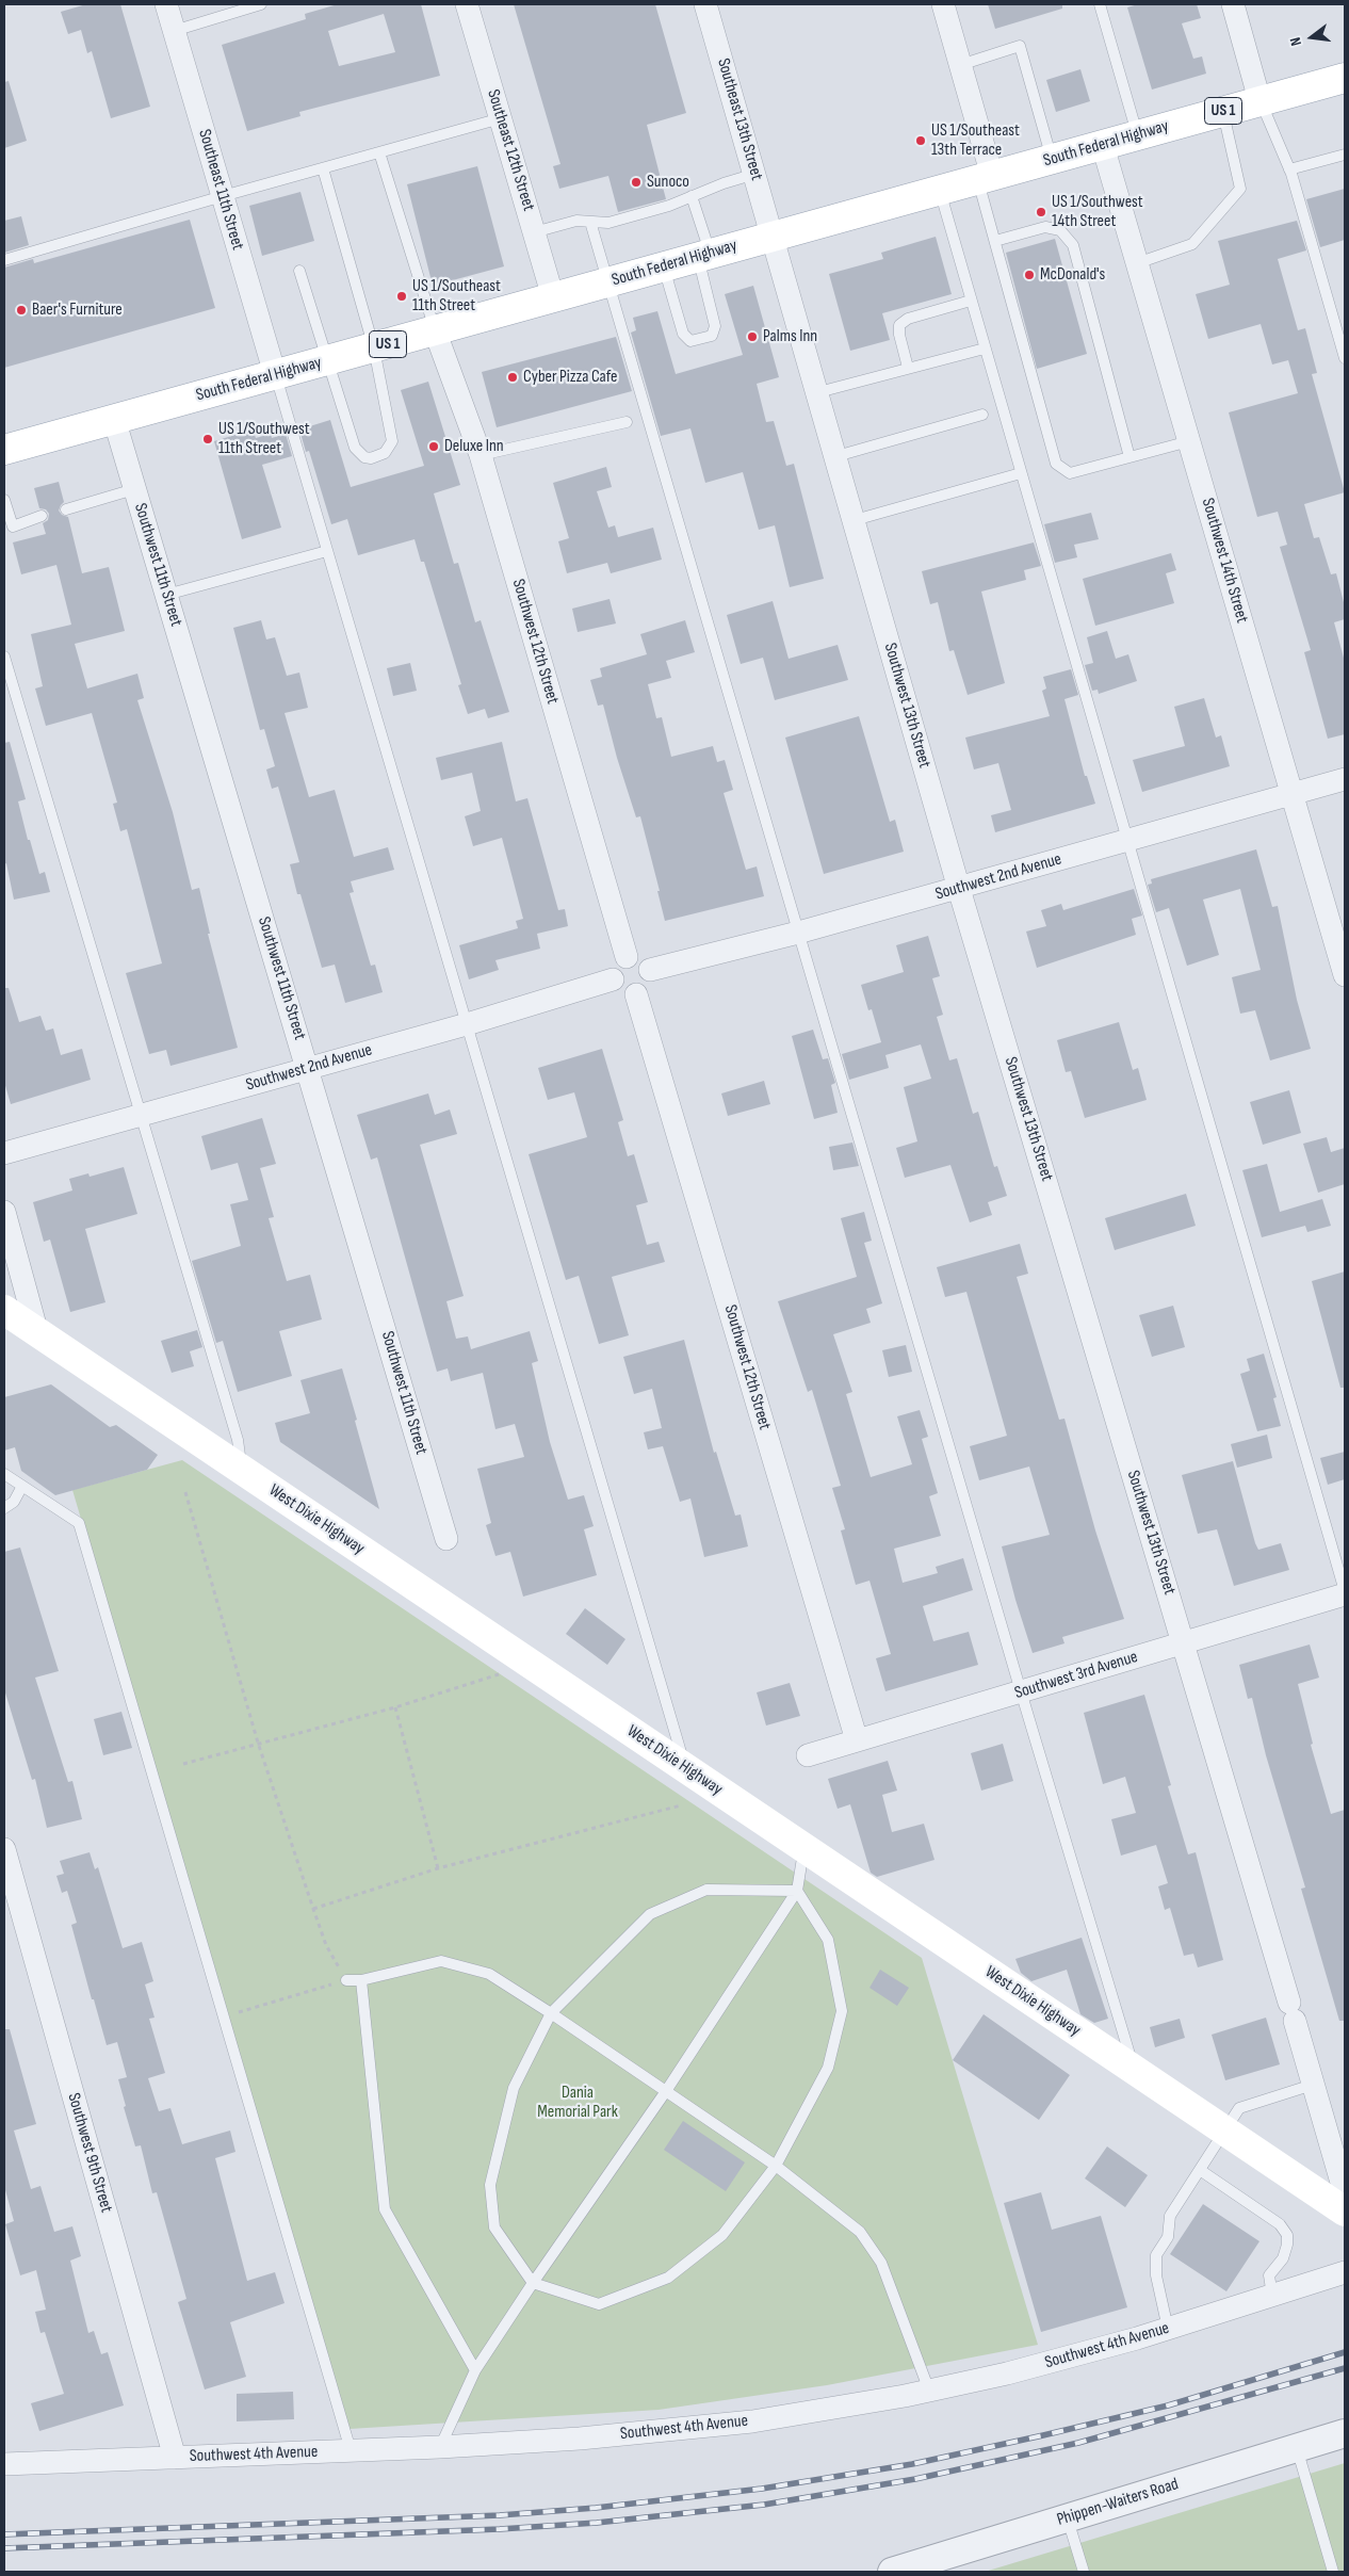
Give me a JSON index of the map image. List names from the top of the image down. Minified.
{"streets":{"main road":["US 1","South Federal Highway","West Dixie Highway"],"street":["Southeast 13th Street","Southeast 12th Street","Southeast 11th Street","Southwest 14th Street","Southwest 11th Street","Southwest 12th Street","Southwest 13th Street","Southwest 2nd Avenue","Southwest 3rd Avenue","Southwest 9th Street","Southwest 4th Avenue","Phippen-Waiters Road"]},"crossings":[["Southeast 13th Street","South Federal Highway"],["Southeast 13th Street","Southwest 13th Street"],["South Federal Highway","Southeast 12th Street"],["South Federal Highway","Southeast 11th Street"],["South Federal Highway","Southwest 14th Street"],["South Federal Highway","Southwest 11th Street"],["South Federal Highway","Southwest 12th Street"],["South Federal Highway","Southwest 13th Street"],["Southwest 14th Street","Southwest 2nd Avenue"],["Southwest 11th Street","Southwest 2nd Avenue"],["Southwest 12th Street","Southwest 2nd Avenue"],["Southwest 12th Street","Southwest 3rd Avenue"],["Southwest 13th Street","Southwest 2nd Avenue"],["Southwest 13th Street","Southwest 3rd Avenue"],["Southwest 9th Street","Southwest 4th Avenue"]],"parks":["Dania Memorial Park"],"places":["US 1/Southeast 13th Terrace","Sunoco","US 1/Southwest 14th Street","McDonald's","US 1/Southeast 11th Street","Baer's Furniture","Palms Inn","Cyber Pizza Cafe","US 1/Southwest 11th Street","Deluxe Inn"],"north":"left"}
